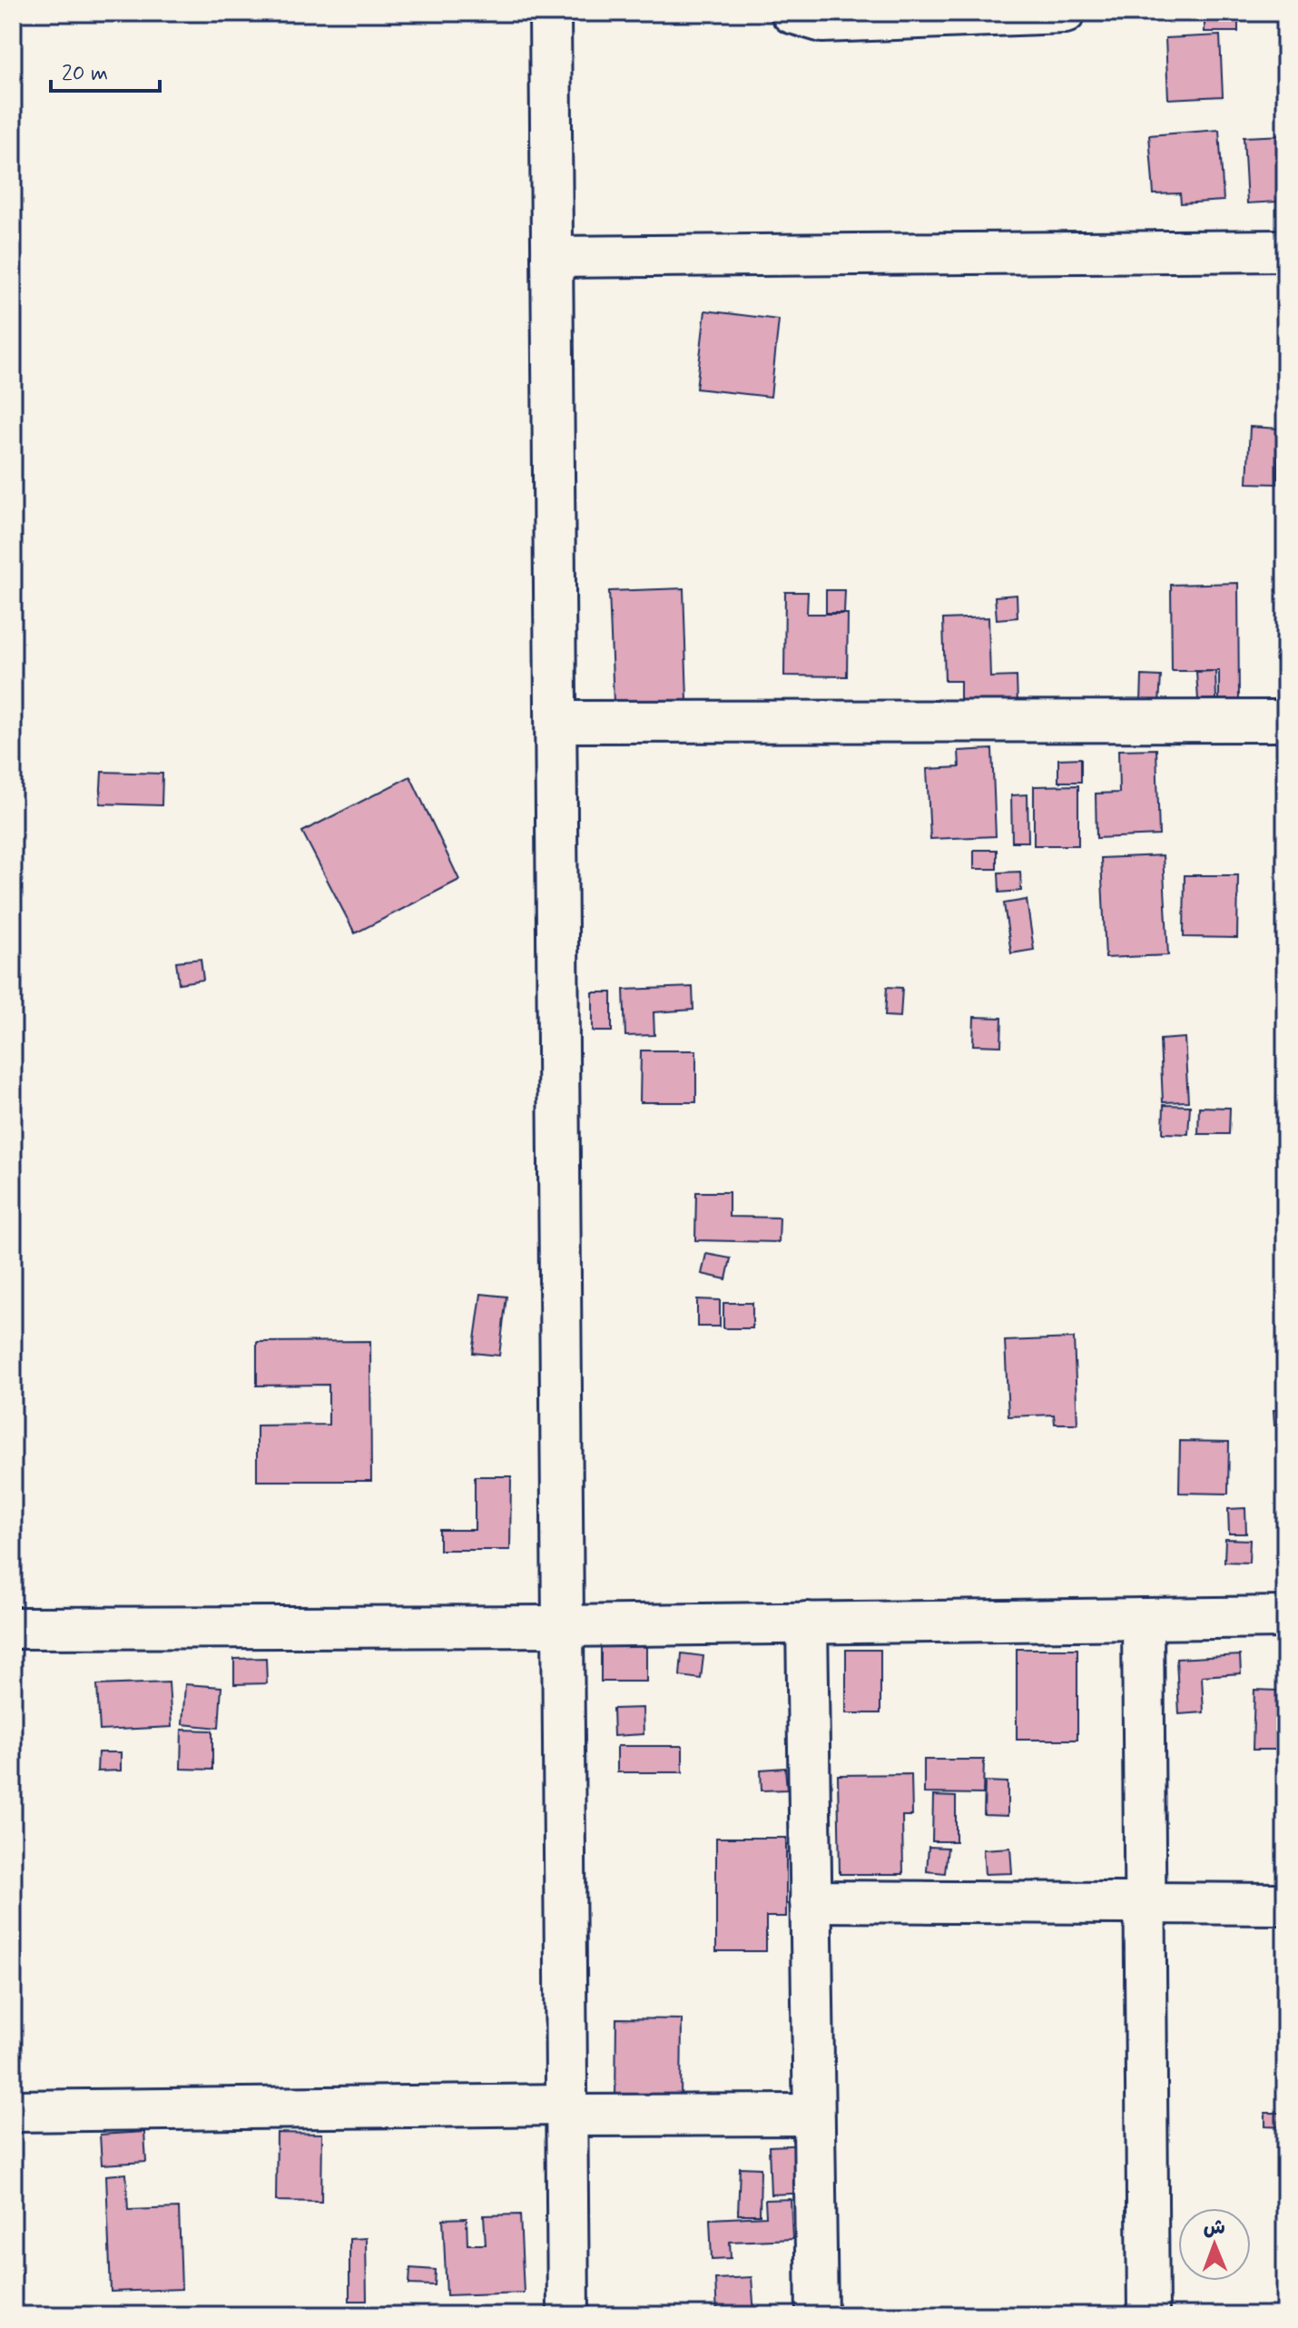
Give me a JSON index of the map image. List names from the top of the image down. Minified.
{"scale_bar":"20 m","north":"top"}
